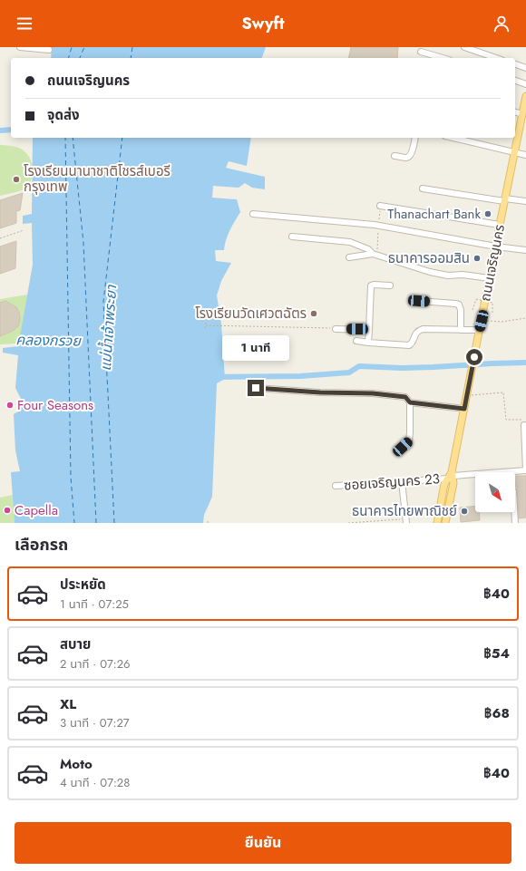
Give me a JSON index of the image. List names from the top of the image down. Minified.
{"streets":{"main road":["ถนนเจริญนคร"],"street":["ซอยเจริญนคร 23"]},"crossings":[["ถนนเจริญนคร","ซอยเจริญนคร 23"]],"water":["แม่น้ำเจ้าพระยา","คลองกรวย"],"places":["โรงเรียนนานาชาติโชรส์เบอรี กรุงเทพ","Thanachart Bank","ธนาคารออมสิน","โรงเรียนวัดเศวตฉัตร","Four Seasons","Capella","ธนาคารไทยพาณิชย์"],"north":"bottom right","page":{"header":"Swyft","banner":["ถนนเจริญนคร","จุดส่ง"],"bubble":"1 นาที","heading":"เลือกรถ","list":[{"name":"ประหยัด","note":"1 นาที · 07:25","value":"฿40"},{"name":"สบาย","note":"2 นาที · 07:26","value":"฿54"},{"name":"XL","note":"3 นาที · 07:27","value":"฿68"},{"name":"Moto","note":"4 นาที · 07:28","value":"฿40"}],"buttons":"ยืนยัน"}}
